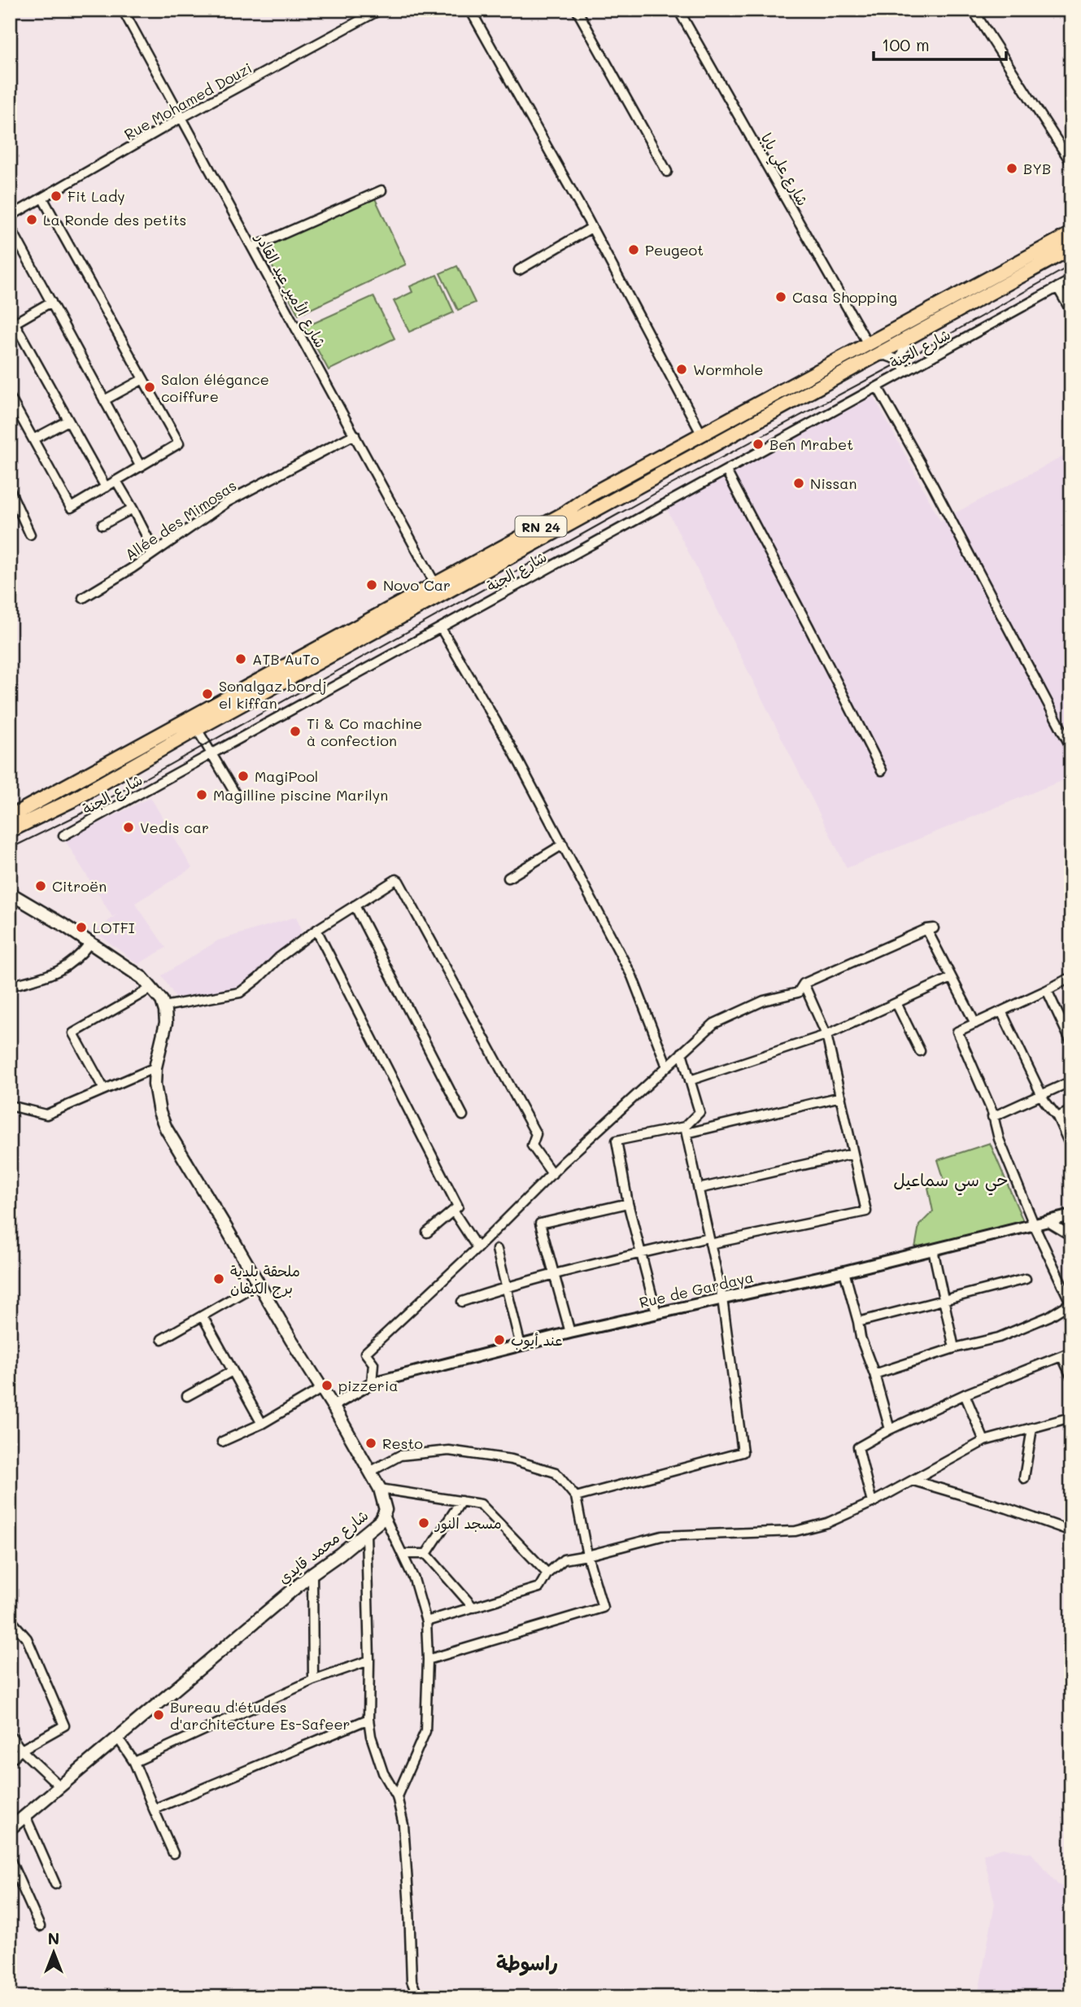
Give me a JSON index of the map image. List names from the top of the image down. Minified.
{"streets":{"main road":["RN 24","شارع محمد قايدي"],"street":["Rue Mohamed Douzi","شارع علي بابا","شارع الأمير عبد القادر","شارع الجنة","Allée des Mimosas","Rue de Gardaya"]},"crossings":[["Rue Mohamed Douzi","شارع الأمير عبد القادر"],["شارع علي بابا","RN 24"],["شارع الأمير عبد القادر","Allée des Mimosas"],["شارع الأمير عبد القادر","RN 24"],["Rue de Gardaya","شارع محمد قايدي"]],"districts":["حي سي سماعيل","راسوطة"],"places":["BYB","Fit Lady","La Ronde des petits","Peugeot","Casa Shopping","Wormhole","Salon élégance coiffure","Ben Mrabet","Nissan","Novo Car","ATB AuTo","Sonalgaz bordj el kiffan","Ti & Co machine à confection","MagiPool","Magilline piscine Marilyn","Vedis car","Citroën","LOTFI","ملحقة بلدية برج الكيفان","عند أيوب","pizzeria","Resto","مسجد النور","Bureau d'études d'architecture Es-Safeer"],"scale_bar":"100 m","north":"top"}
